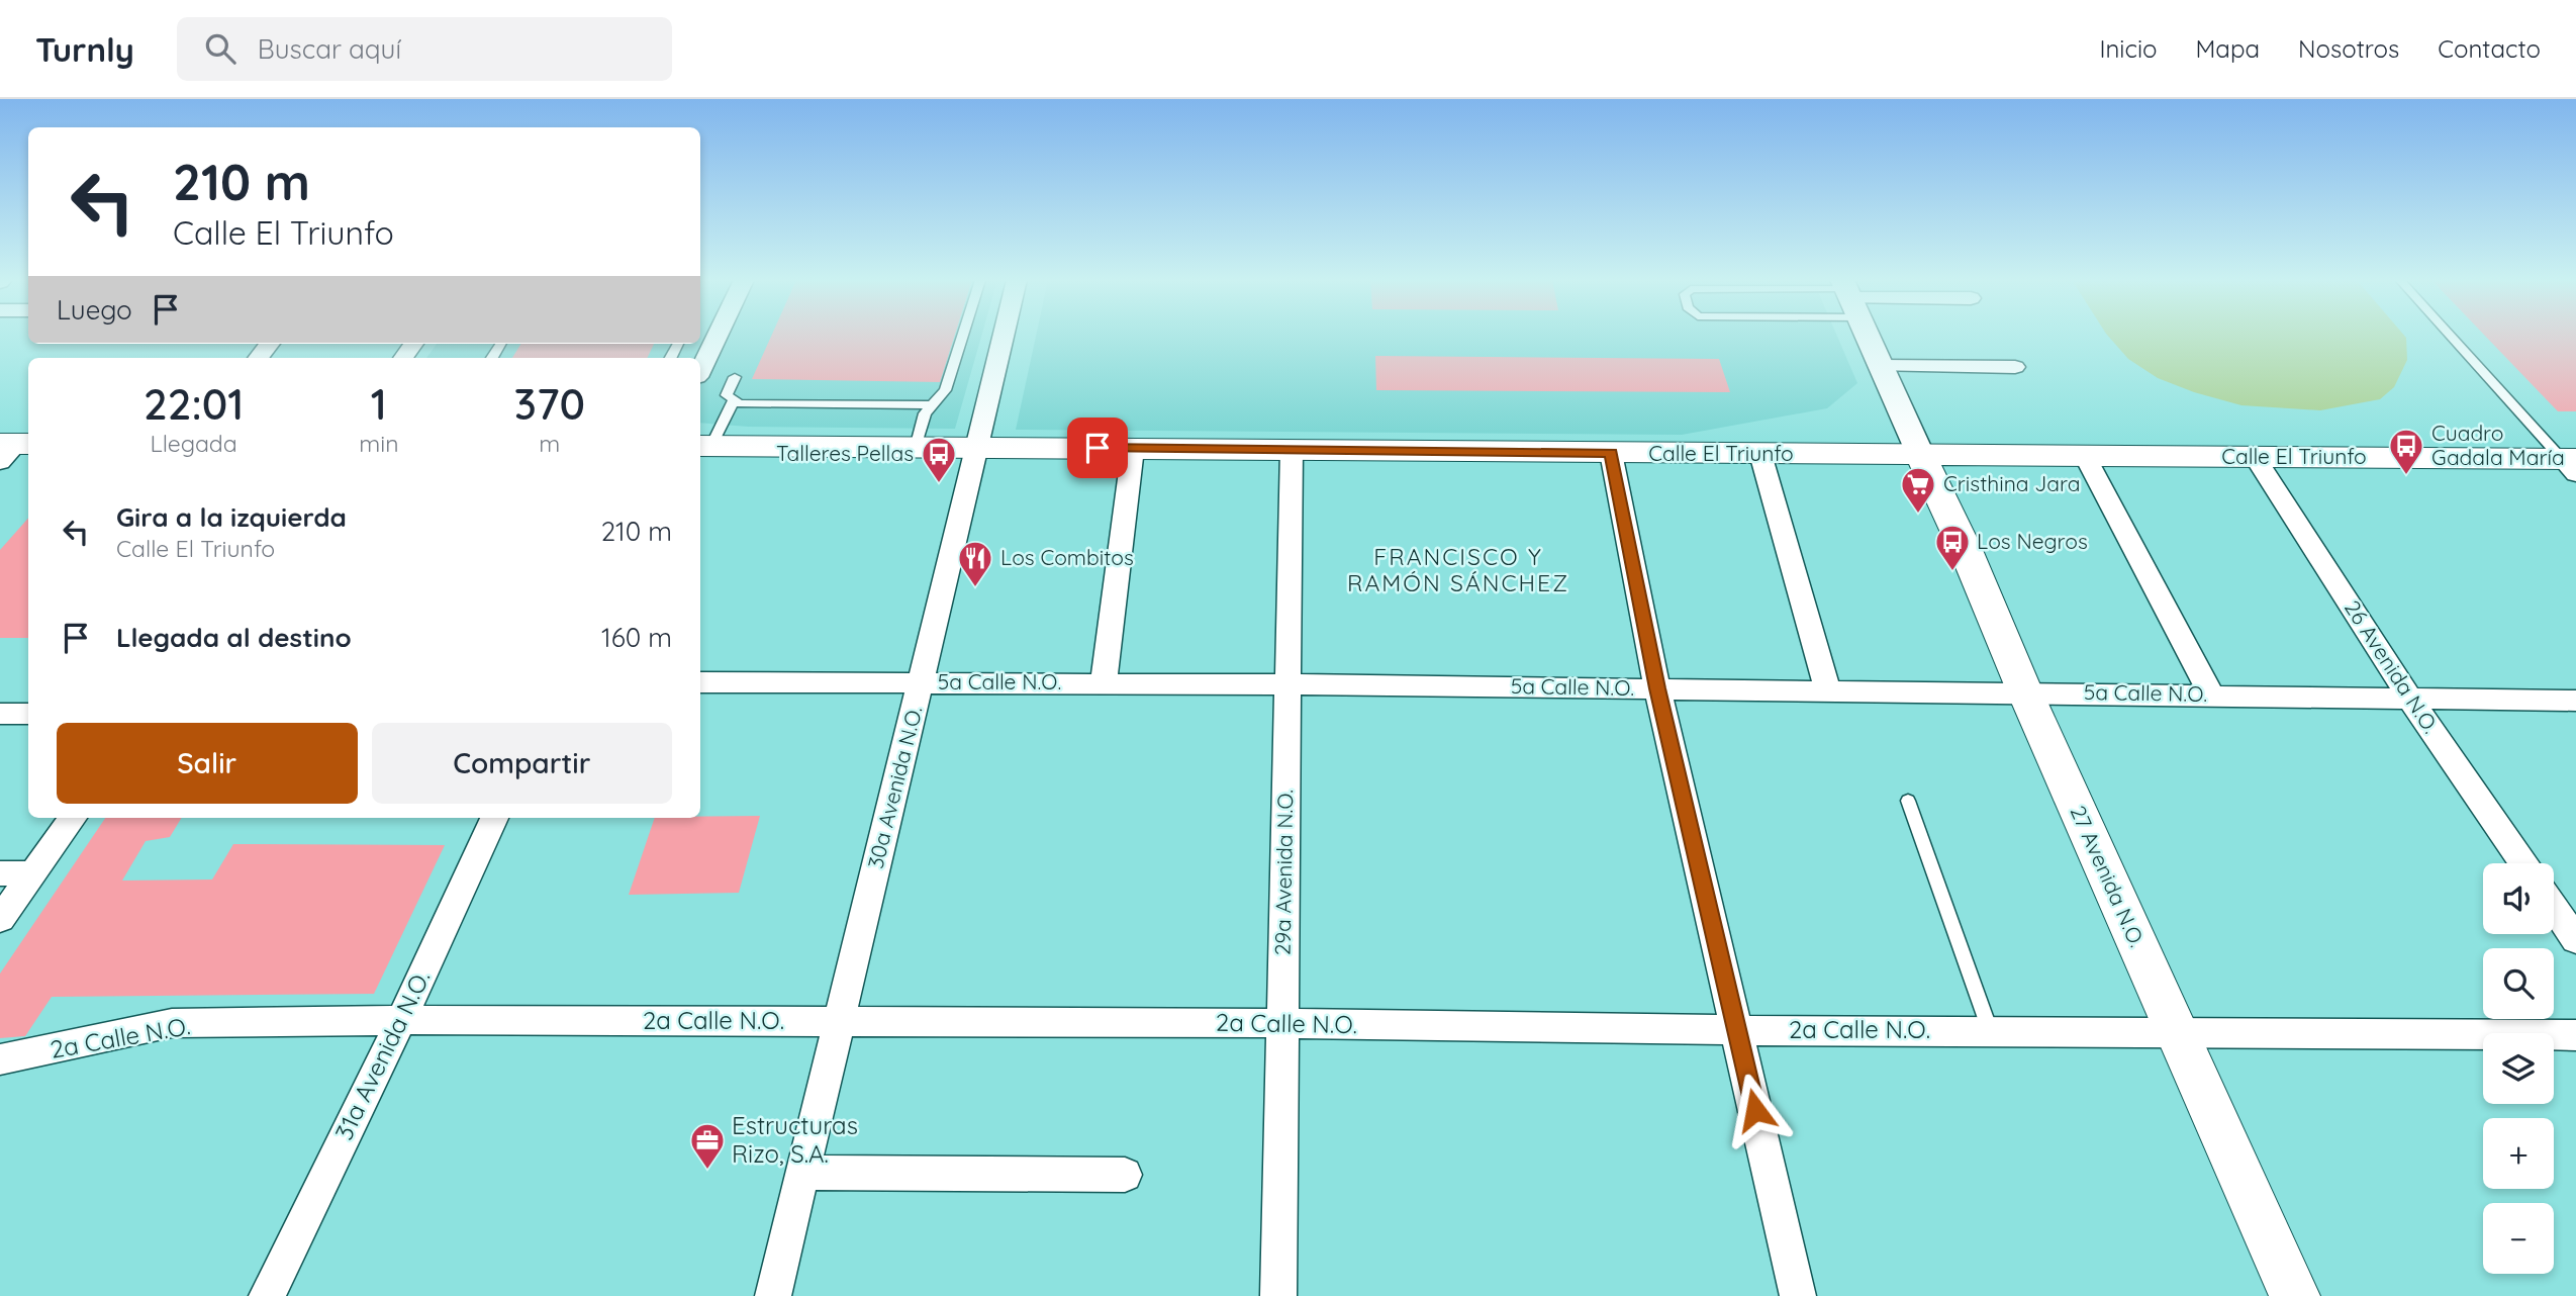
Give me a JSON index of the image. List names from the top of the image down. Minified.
{"streets":{"main road":["Calle El Triunfo","27 Avenida N.O."],"street":["26 Avenida N.O.","5a Calle N.O.","30a Avenida N.O.","29a Avenida N.O.","2a Calle N.O.","31a Avenida N.O."]},"crossings":[["Calle El Triunfo","26 Avenida N.O."],["Calle El Triunfo","30a Avenida N.O."],["Calle El Triunfo","29a Avenida N.O."],["Calle El Triunfo","27 Avenida N.O."],["26 Avenida N.O.","5a Calle N.O."],["5a Calle N.O.","30a Avenida N.O."],["5a Calle N.O.","29a Avenida N.O."],["5a Calle N.O.","27 Avenida N.O."],["30a Avenida N.O.","2a Calle N.O."],["29a Avenida N.O.","2a Calle N.O."],["27 Avenida N.O.","2a Calle N.O."],["2a Calle N.O.","31a Avenida N.O."]],"districts":["FRANCISCO Y RAMÓN SÁNCHEZ"],"places":{"bus stop":["Cuadro Gadala María","Talleres Pellas","Los Negros"],"supermarket":["Cristhina Jara"],"restaurant":["Los Combitos"],"office":["Estructuras Rizo, S.A."]},"page":{"header":"Turnly","search":"Buscar aquí","nav":["Inicio","Mapa","Nosotros","Contacto"],"turn":["210 m","Calle El Triunfo"],"then":"Luego","eta":["22:01","Llegada","1","min","370","m"],"list":[{"name":"Gira a la izquierda","note":"Calle El Triunfo","value":"210 m"},{"name":"Llegada al destino","value":"160 m"}],"buttons":["Salir","Compartir"],"map_buttons":["+","−"]}}
